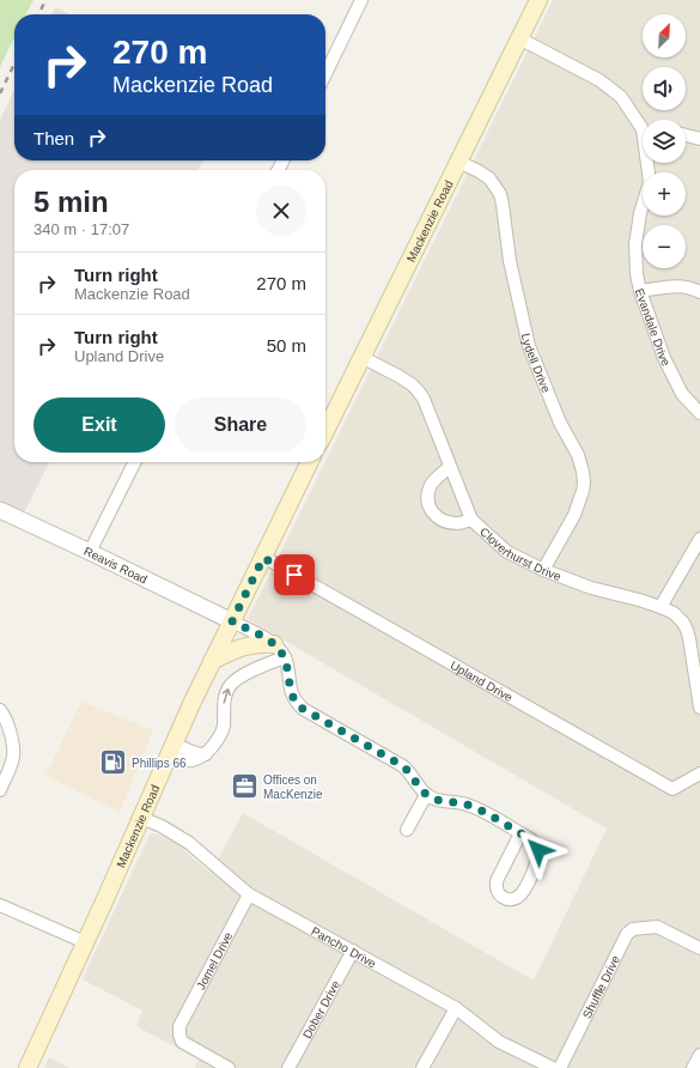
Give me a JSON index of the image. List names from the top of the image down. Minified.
{"streets":{"main road":["Mackenzie Road"],"street":["Evandale Drive","Lydell Drive","Cloverhurst Drive","Reavis Road","Upland Drive","Pancho Drive","Jomel Drive","Shuffle Drive","Dober Drive"]},"crossings":[["Mackenzie Road","Evandale Drive"],["Mackenzie Road","Lydell Drive"],["Mackenzie Road","Cloverhurst Drive"],["Mackenzie Road","Reavis Road"],["Mackenzie Road","Upland Drive"],["Mackenzie Road","Pancho Drive"],["Lydell Drive","Cloverhurst Drive"],["Pancho Drive","Jomel Drive"],["Pancho Drive","Dober Drive"]],"places":{"fuel station":["Phillips 66"],"office":["Offices on MacKenzie"]},"north":"top right","page":{"map_buttons":["+","−"],"turn":["270 m","Mackenzie Road"],"then":"Then","heading":["5 min","340 m · 17:07"],"list":[{"name":"Turn right","note":"Mackenzie Road","value":"270 m"},{"name":"Turn right","note":"Upland Drive","value":"50 m"}],"buttons":["Exit","Share"]}}
